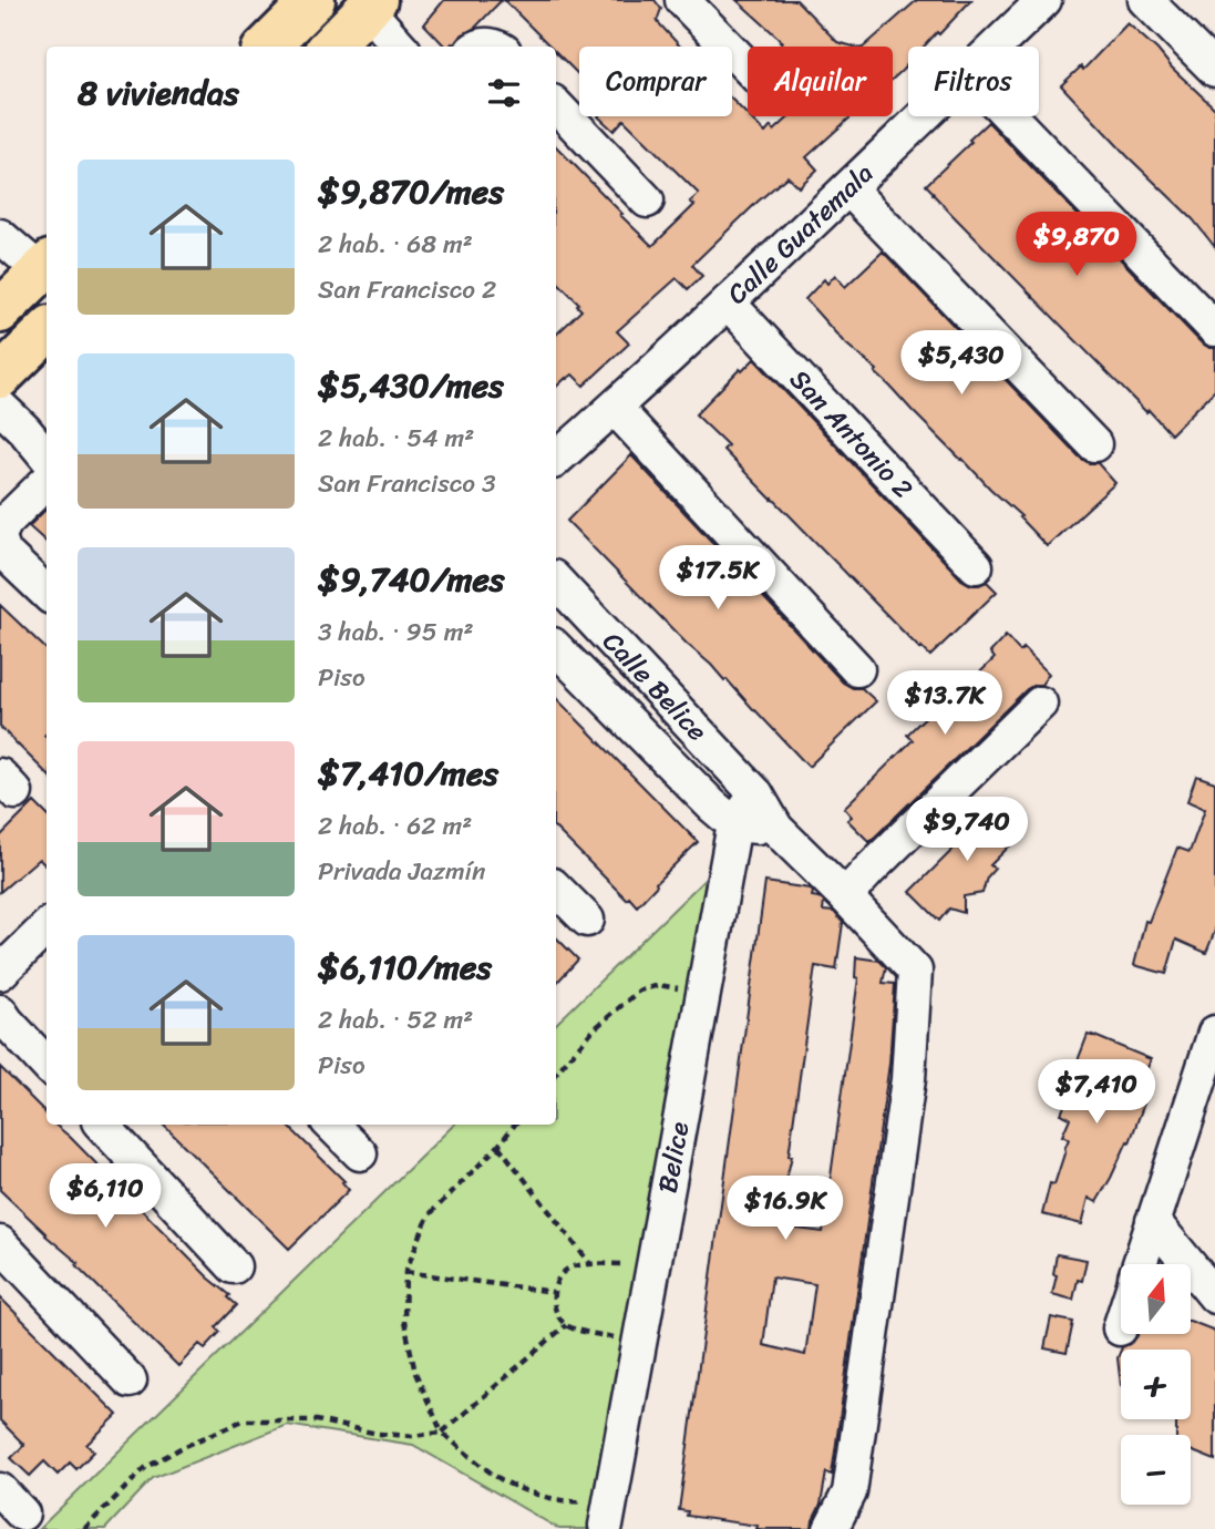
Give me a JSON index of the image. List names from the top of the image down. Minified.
{"streets":{"street":["Calle Guatemala","San Antonio 2","Calle Belice","Belice"]},"crossings":[["Calle Guatemala","San Antonio 2"],["Calle Belice","Belice"]],"north":"top","page":{"chip":["Comprar","Alquilar","Filtros"],"heading":"8 viviendas","list":[{"name":"$9,870/mes","note":"2 hab. · 68 m² · San Francisco 2"},{"name":"$5,430/mes","note":"2 hab. · 54 m² · San Francisco 3"},{"name":"$9,740/mes","note":"3 hab. · 95 m² · Piso"},{"name":"$7,410/mes","note":"2 hab. · 62 m² · Privada Jazmín"},{"name":"$6,110/mes","note":"2 hab. · 52 m² · Piso"}],"price":["$9,870","$5,430","$17.5K","$13.7K","$9,740","$7,410","$6,110","$16.9K"],"map_buttons":["+","−"]}}
